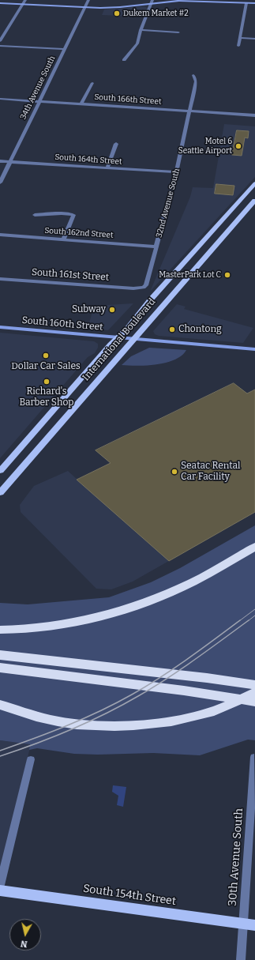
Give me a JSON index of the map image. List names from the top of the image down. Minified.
{"streets":{"main road":["International Boulevard","South 154th Street"],"street":["34th Avenue South","South 166th Street","South 164th Street","32nd Avenue South","South 162nd Street","South 161st Street","South 160th Street","30th Avenue South"]},"crossings":[["34th Avenue South","South 166th Street"],["34th Avenue South","South 164th Street"],["South 166th Street","32nd Avenue South"],["South 164th Street","32nd Avenue South"],["32nd Avenue South","South 162nd Street"],["32nd Avenue South","South 161st Street"],["South 160th Street","International Boulevard"],["30th Avenue South","South 154th Street"]],"places":["Dukem Market #2","Motel 6 Seattle Airport","MasterPark Lot C","Subway","Chontong","Dollar Car Sales","Richard's Barber Shop","Seatac Rental Car Facility"],"north":"bottom"}
